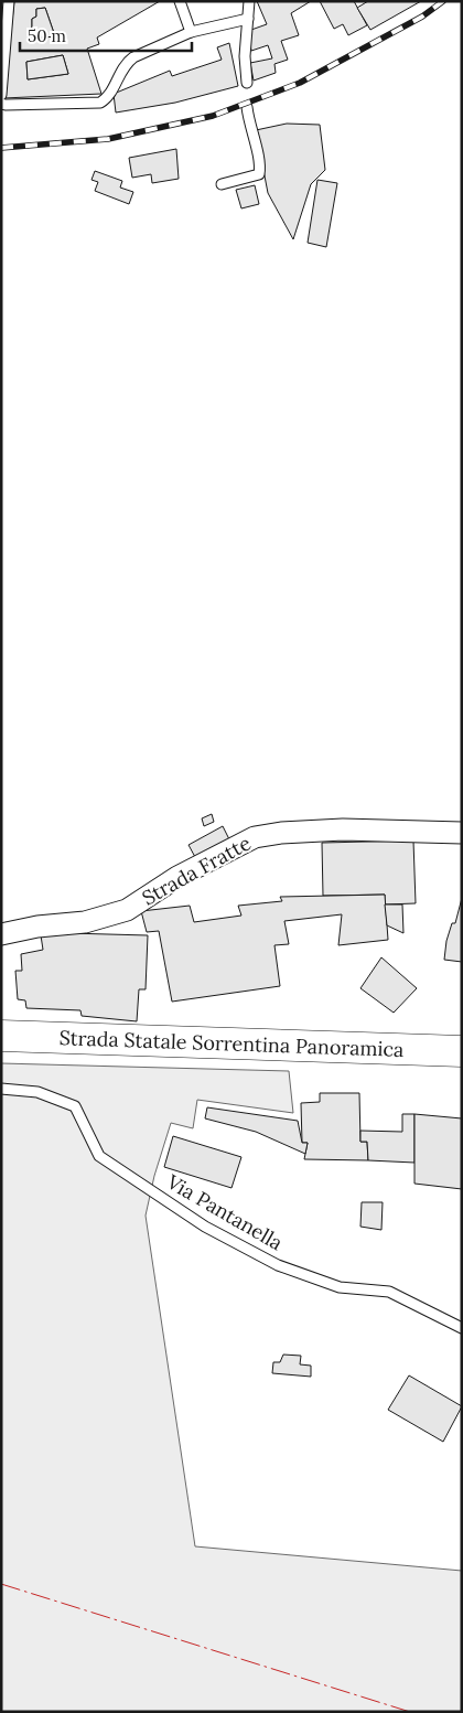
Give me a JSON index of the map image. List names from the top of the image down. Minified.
{"streets":{"main road":["Strada Statale Sorrentina Panoramica"],"street":["Strada Fratte"],"lane":["Via Pantanella"]},"scale_bar":"50 m"}
